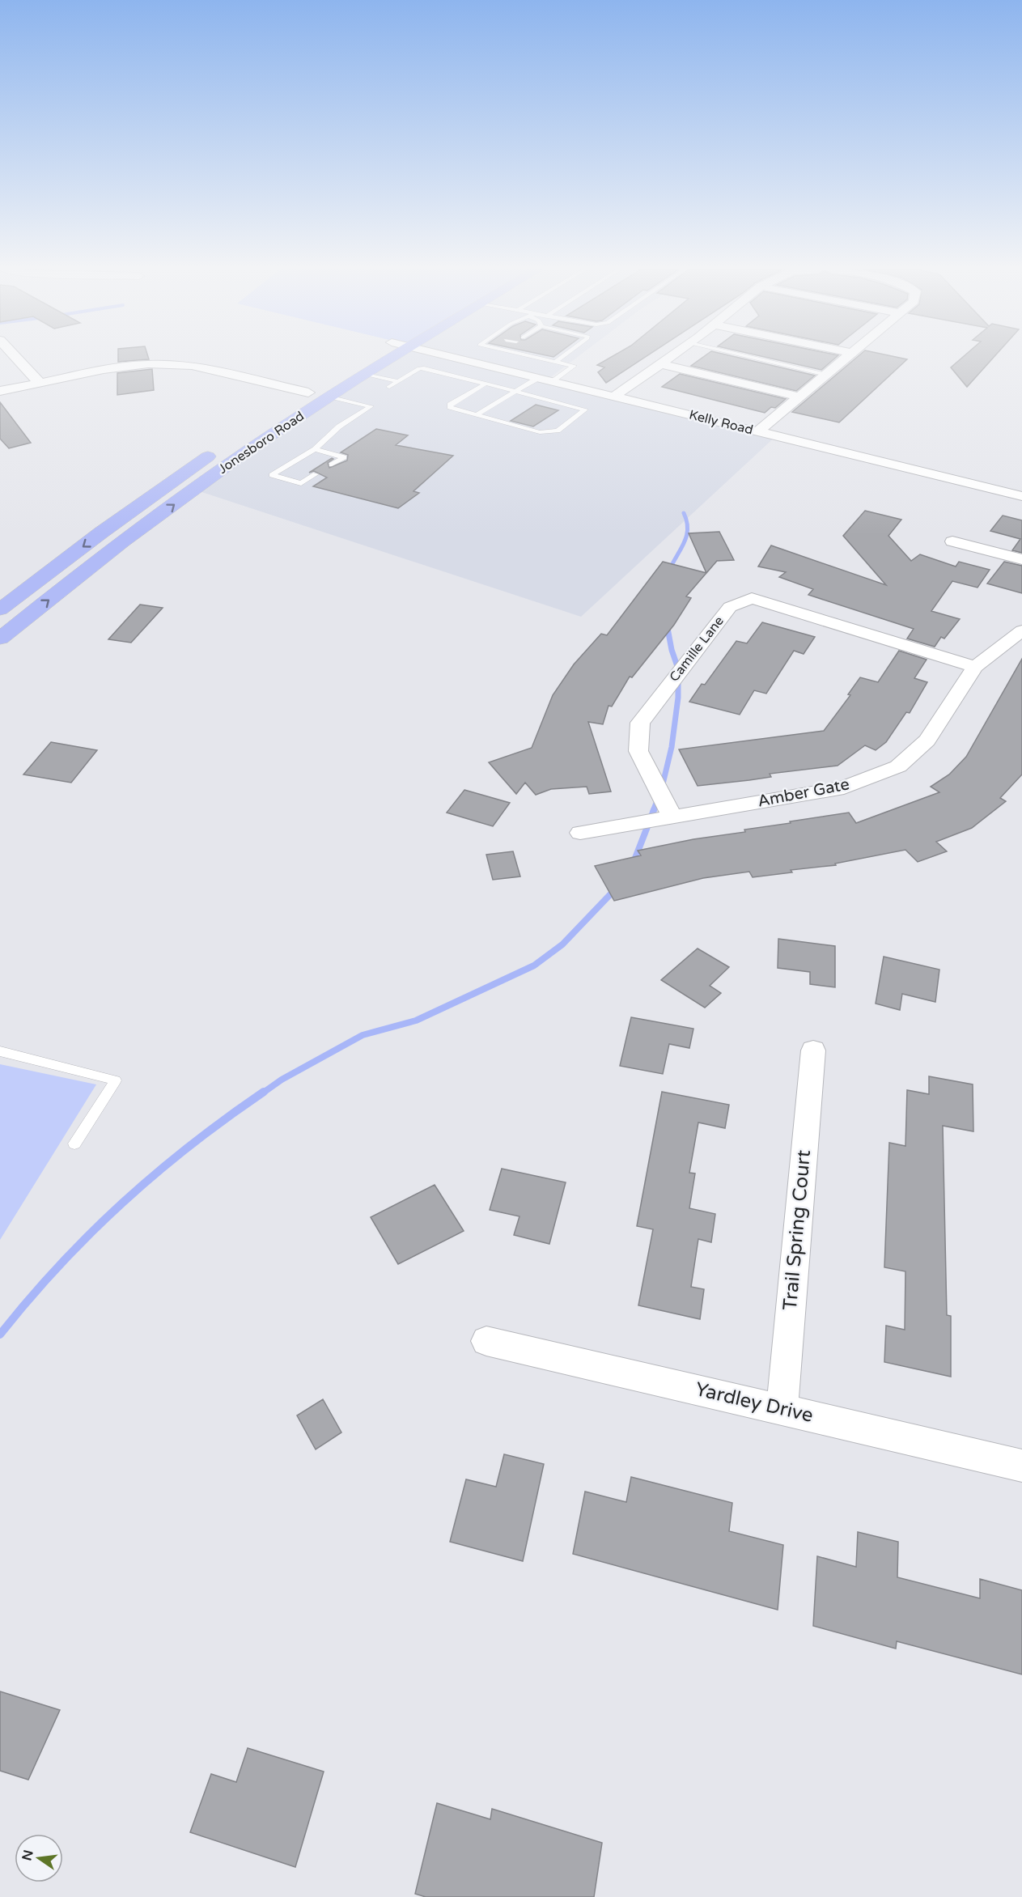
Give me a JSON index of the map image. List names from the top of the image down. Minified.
{"streets":{"main road":["Jonesboro Road"],"street":["Kelly Road","Camille Lane","Amber Gate","Trail Spring Court","Yardley Drive"]},"crossings":[["Camille Lane","Amber Gate"],["Trail Spring Court","Yardley Drive"]],"north":"left"}
